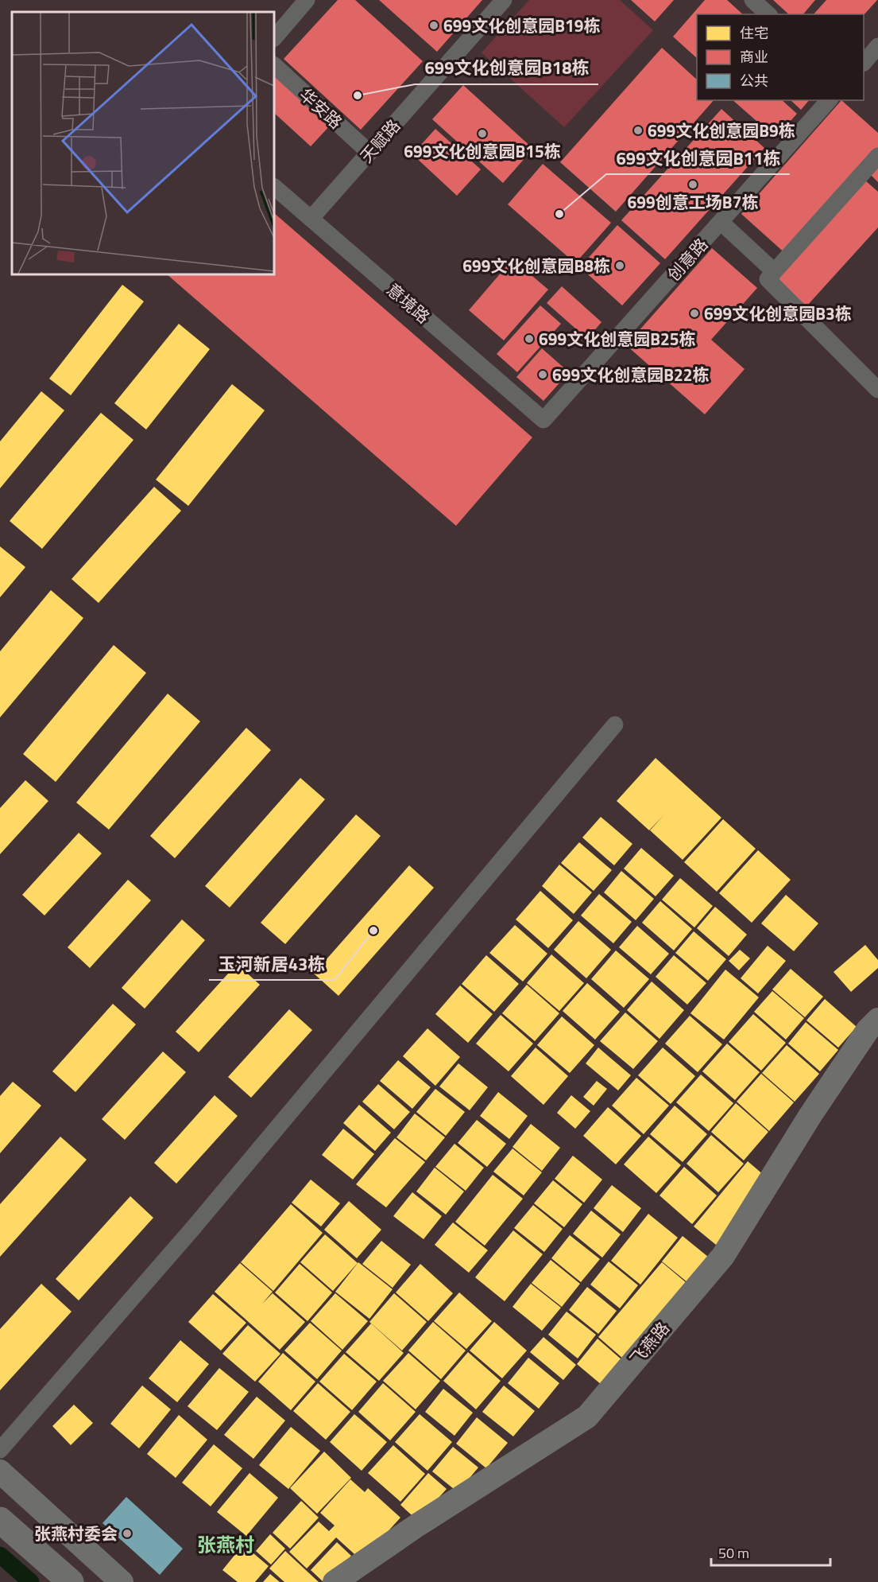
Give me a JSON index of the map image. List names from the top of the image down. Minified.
{"streets":{"street":["华安路","天赋路","创意路","意境路","飞燕路"]},"crossings":[["华安路","天赋路"],["天赋路","意境路"],["创意路","意境路"]],"districts":["张燕村"],"places":["699文化创意园B19栋","699文化创意园B18栋","699文化创意园B9栋","699文化创意园B15栋","699创意工场B7栋","699文化创意园B11栋","699文化创意园B8栋","699文化创意园B3栋","699文化创意园B25栋","699文化创意园B22栋","玉河新居43栋","张燕村委会"],"legend":["住宅","商业","公共"],"scale_bar":"50 m"}
